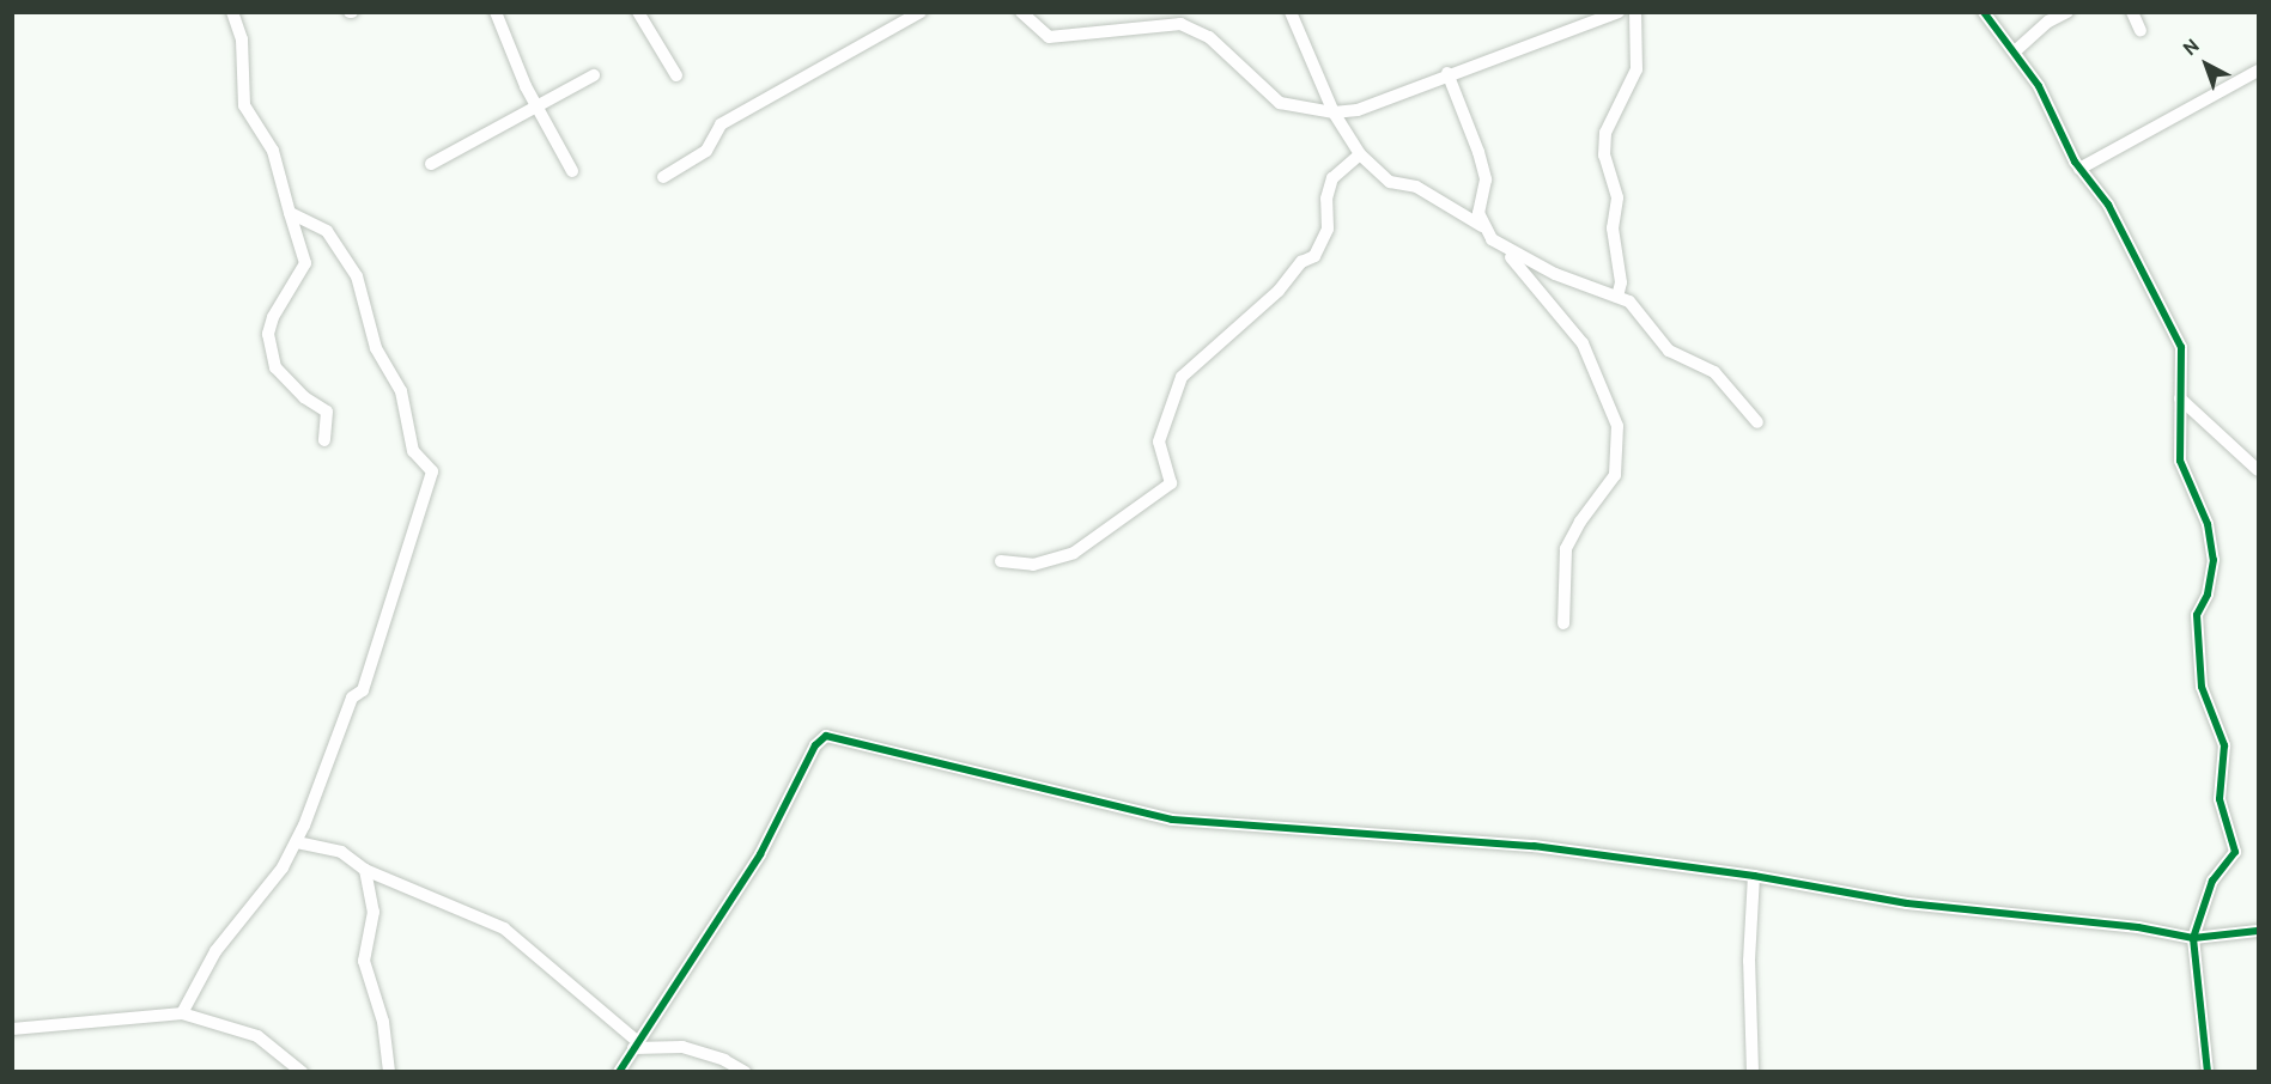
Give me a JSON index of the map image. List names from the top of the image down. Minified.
{"north":"top left"}
